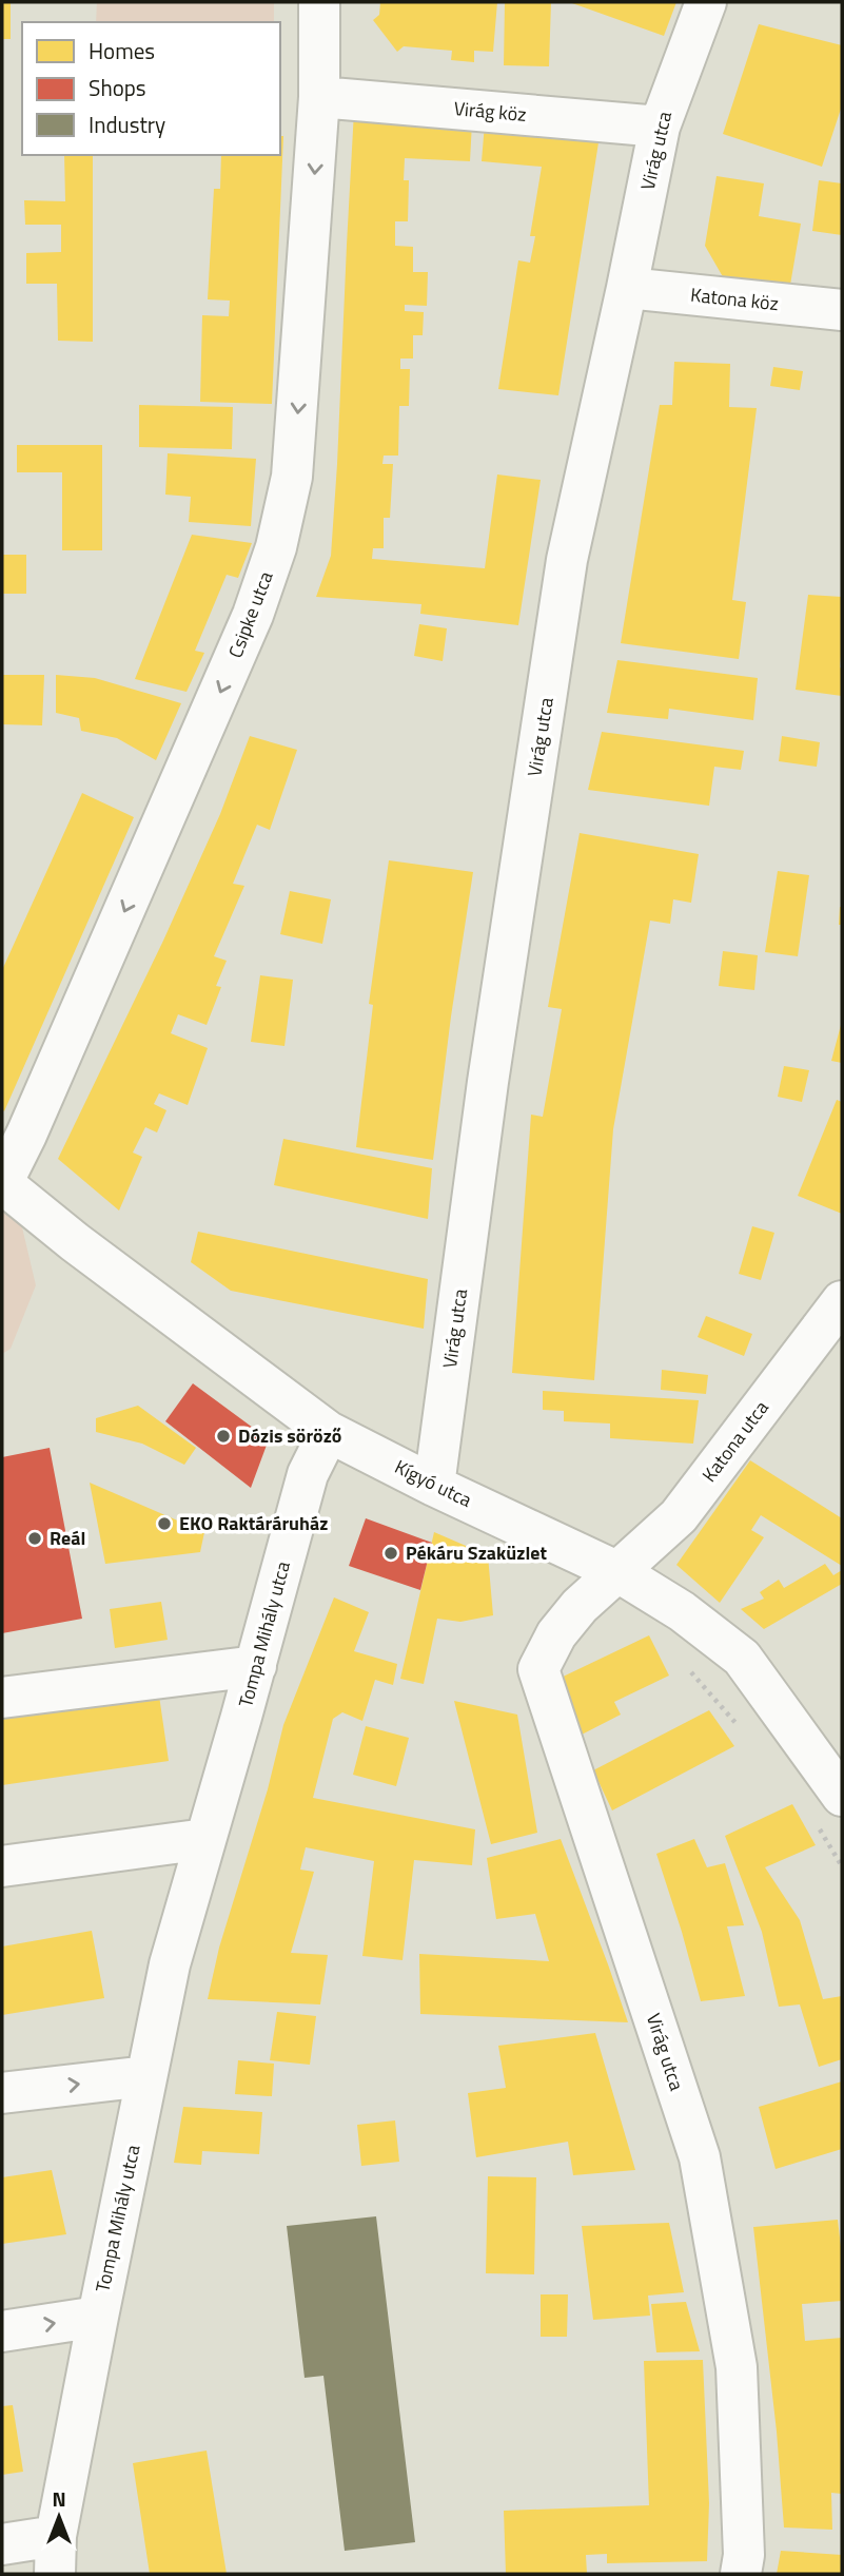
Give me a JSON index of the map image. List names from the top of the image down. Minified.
{"streets":{"street":["Virág köz","Virág utca","Katona köz","Csipke utca","Katona utca","Kígyó utca","Tompa Mihály utca"]},"crossings":[["Virág köz","Virág utca"],["Virág köz","Csipke utca"],["Virág utca","Katona köz"],["Virág utca","Katona utca"],["Virág utca","Kígyó utca"],["Csipke utca","Kígyó utca"],["Katona utca","Kígyó utca"],["Kígyó utca","Tompa Mihály utca"]],"one_way":["Csipke utca"],"places":["Dózis söröző","EKO Raktáráruház","Reál","Pékáru Szaküzlet"],"legend":["Homes","Shops","Industry"],"north":"top"}
